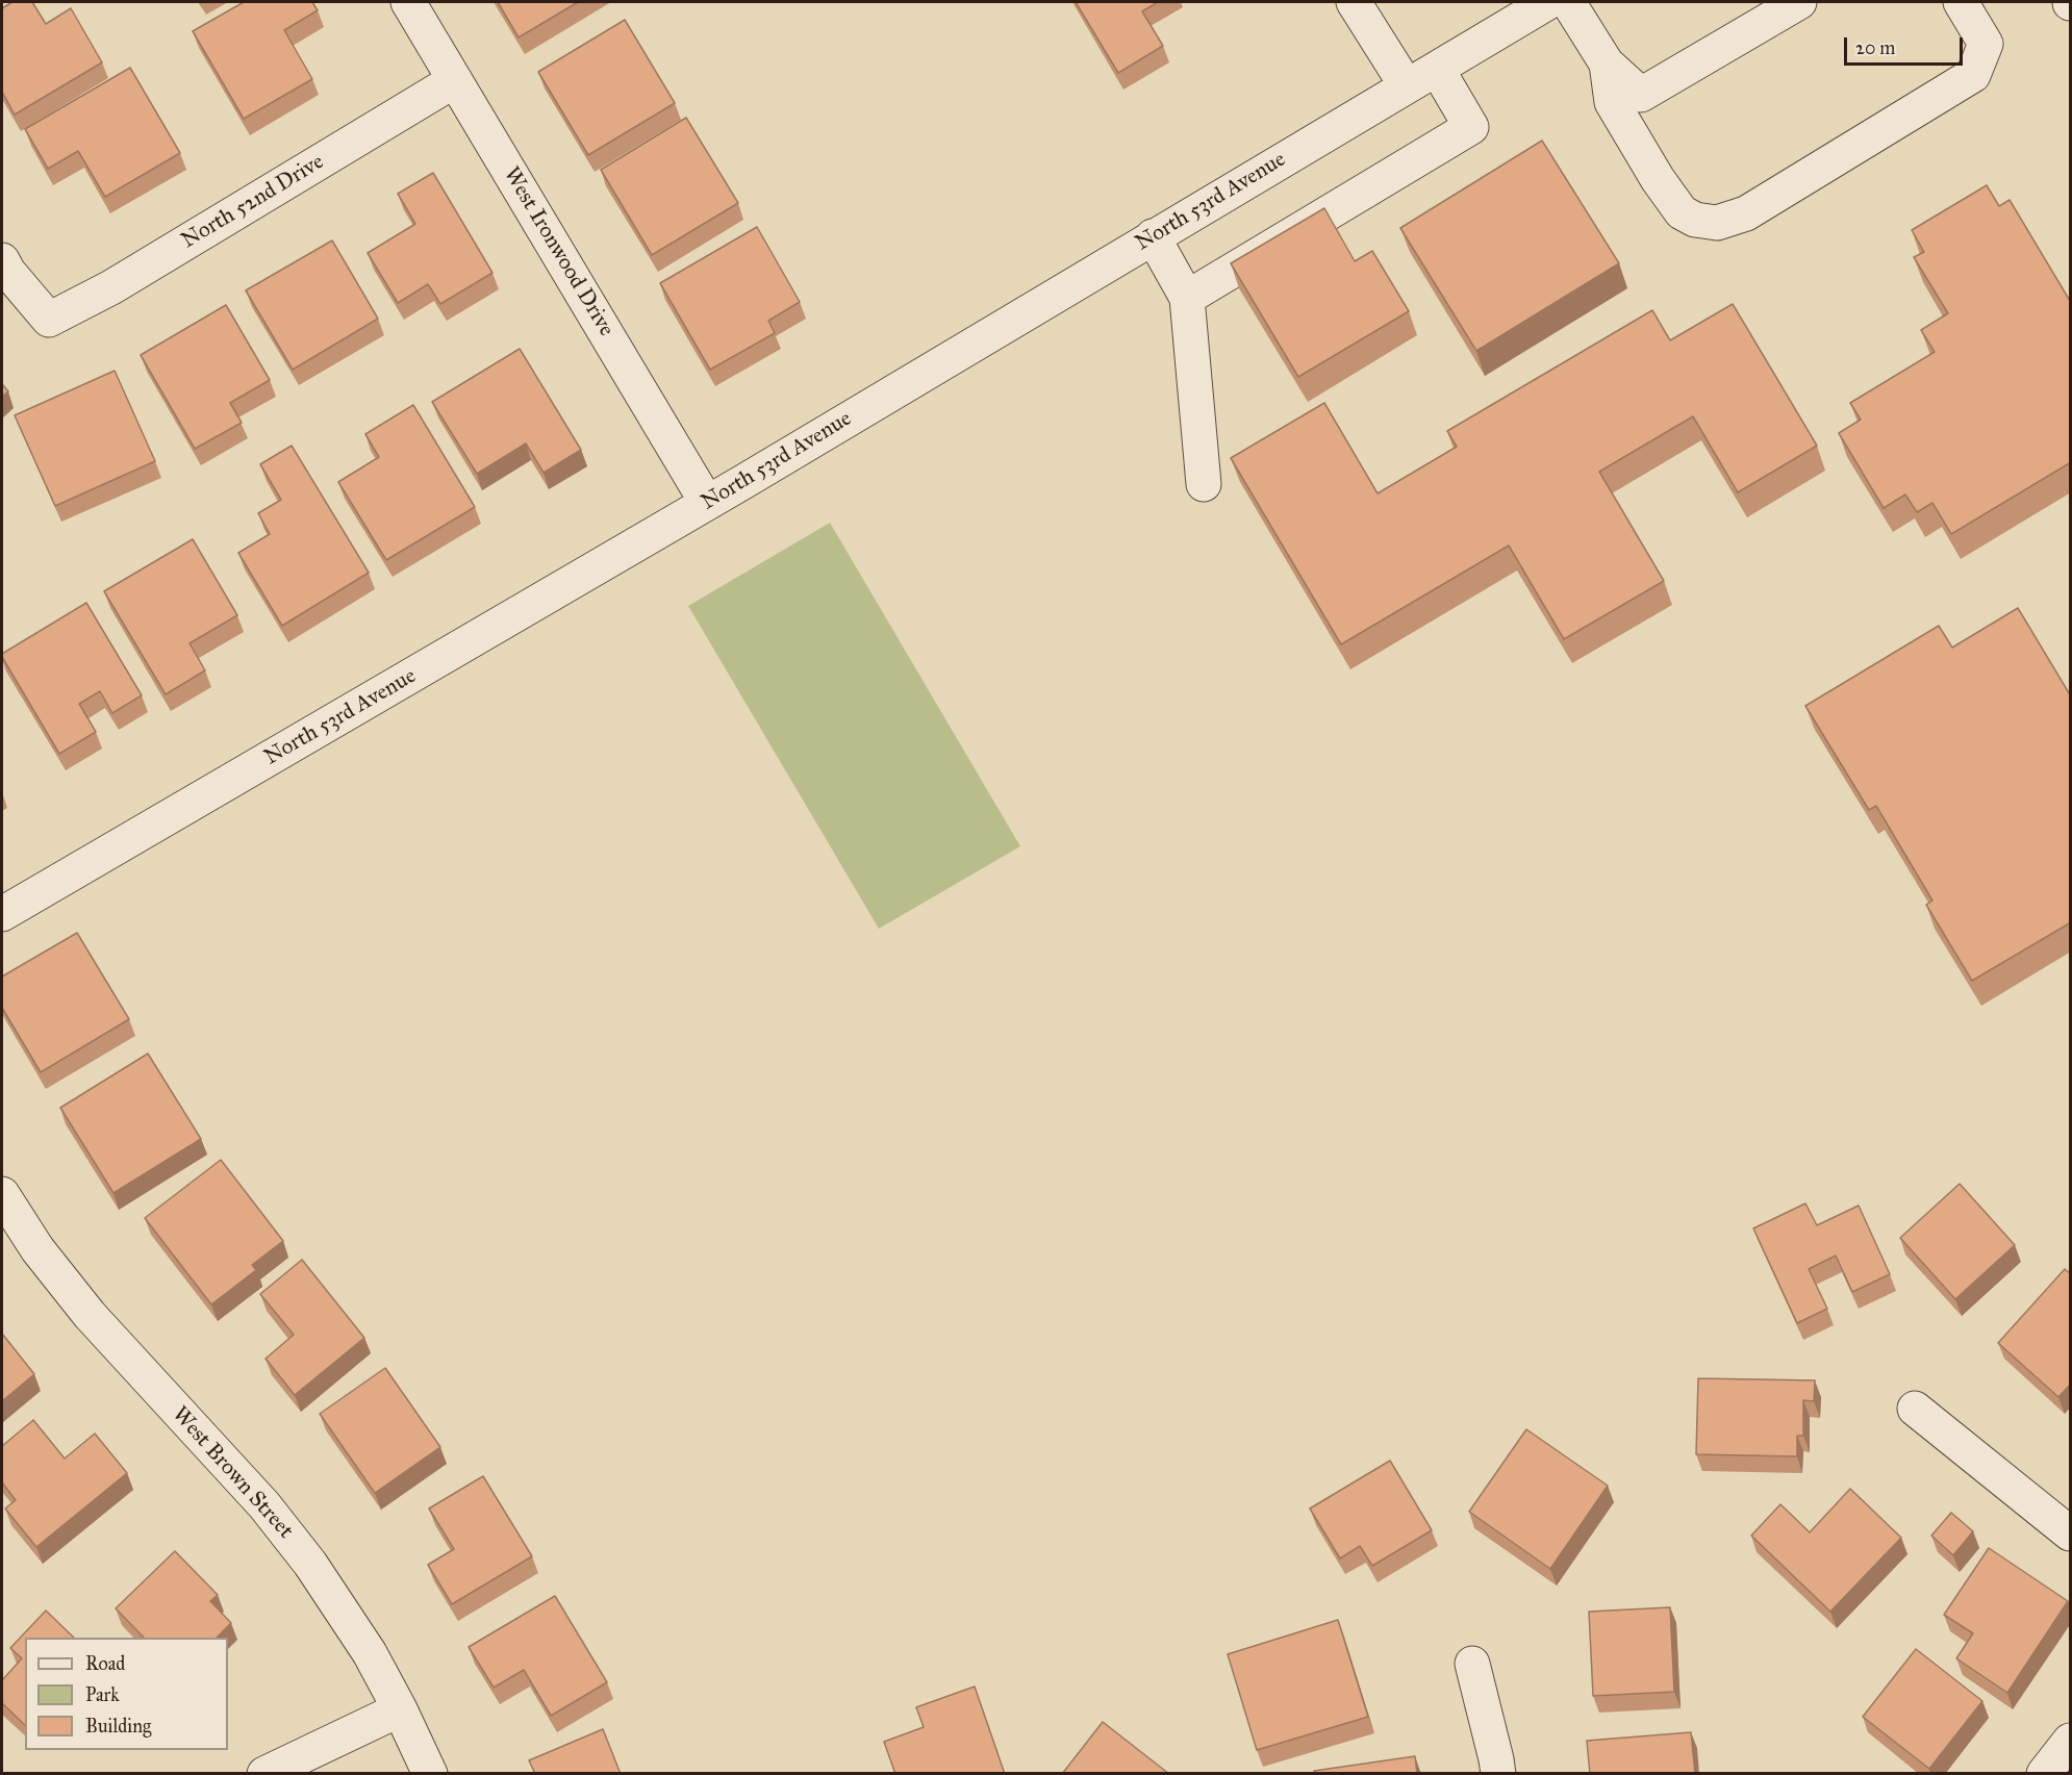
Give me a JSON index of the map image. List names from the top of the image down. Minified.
{"streets":{"street":["North 52nd Drive","North 53rd Avenue","West Ironwood Drive","West Brown Street"]},"crossings":[["North 52nd Drive","West Ironwood Drive"],["North 53rd Avenue","West Ironwood Drive"]],"legend":["Road","Park","Building"],"scale_bar":"20 m"}
